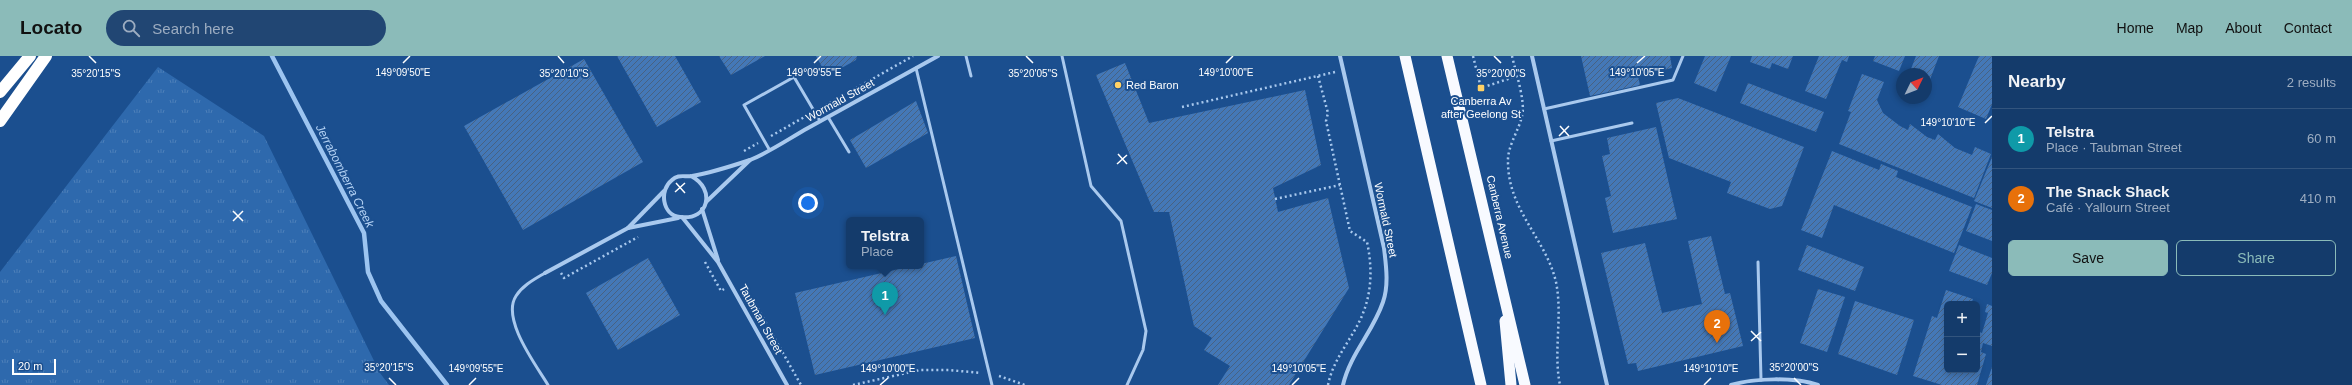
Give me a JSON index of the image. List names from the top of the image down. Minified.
{"streets":{"highway":["Canberra Avenue"],"street":["Wormald Street","Taubman Street"]},"crossings":[["Wormald Street","Taubman Street"]],"water":["Jerrabomberra Creek"],"places":{"other":["Red Baron"],"transit":["Canberra Av after Geelong St"]},"scale_bar":"20 m","north":"top right","page":{"header":"Locato","search":"Search here","nav":["Home","Map","About","Contact"],"heading":["Nearby","2 results"],"list":[{"mark":"1","name":"Telstra","note":"Place · Taubman Street","value":"60 m"},{"mark":"2","name":"The Snack Shack","note":"Café · Yallourn Street","value":"410 m"}],"popup":["Telstra","Place"],"buttons":["Save","Share"],"pins":["1","2"],"map_buttons":["+","−"],"scale":"20 m"},"coordinates":["149°09'50\"E","149°09'55\"E","149°10'00\"E","149°10'05\"E","35°20'15\"S","35°20'10\"S","35°20'05\"S","35°20'00\"S","149°10'10\"E"]}
